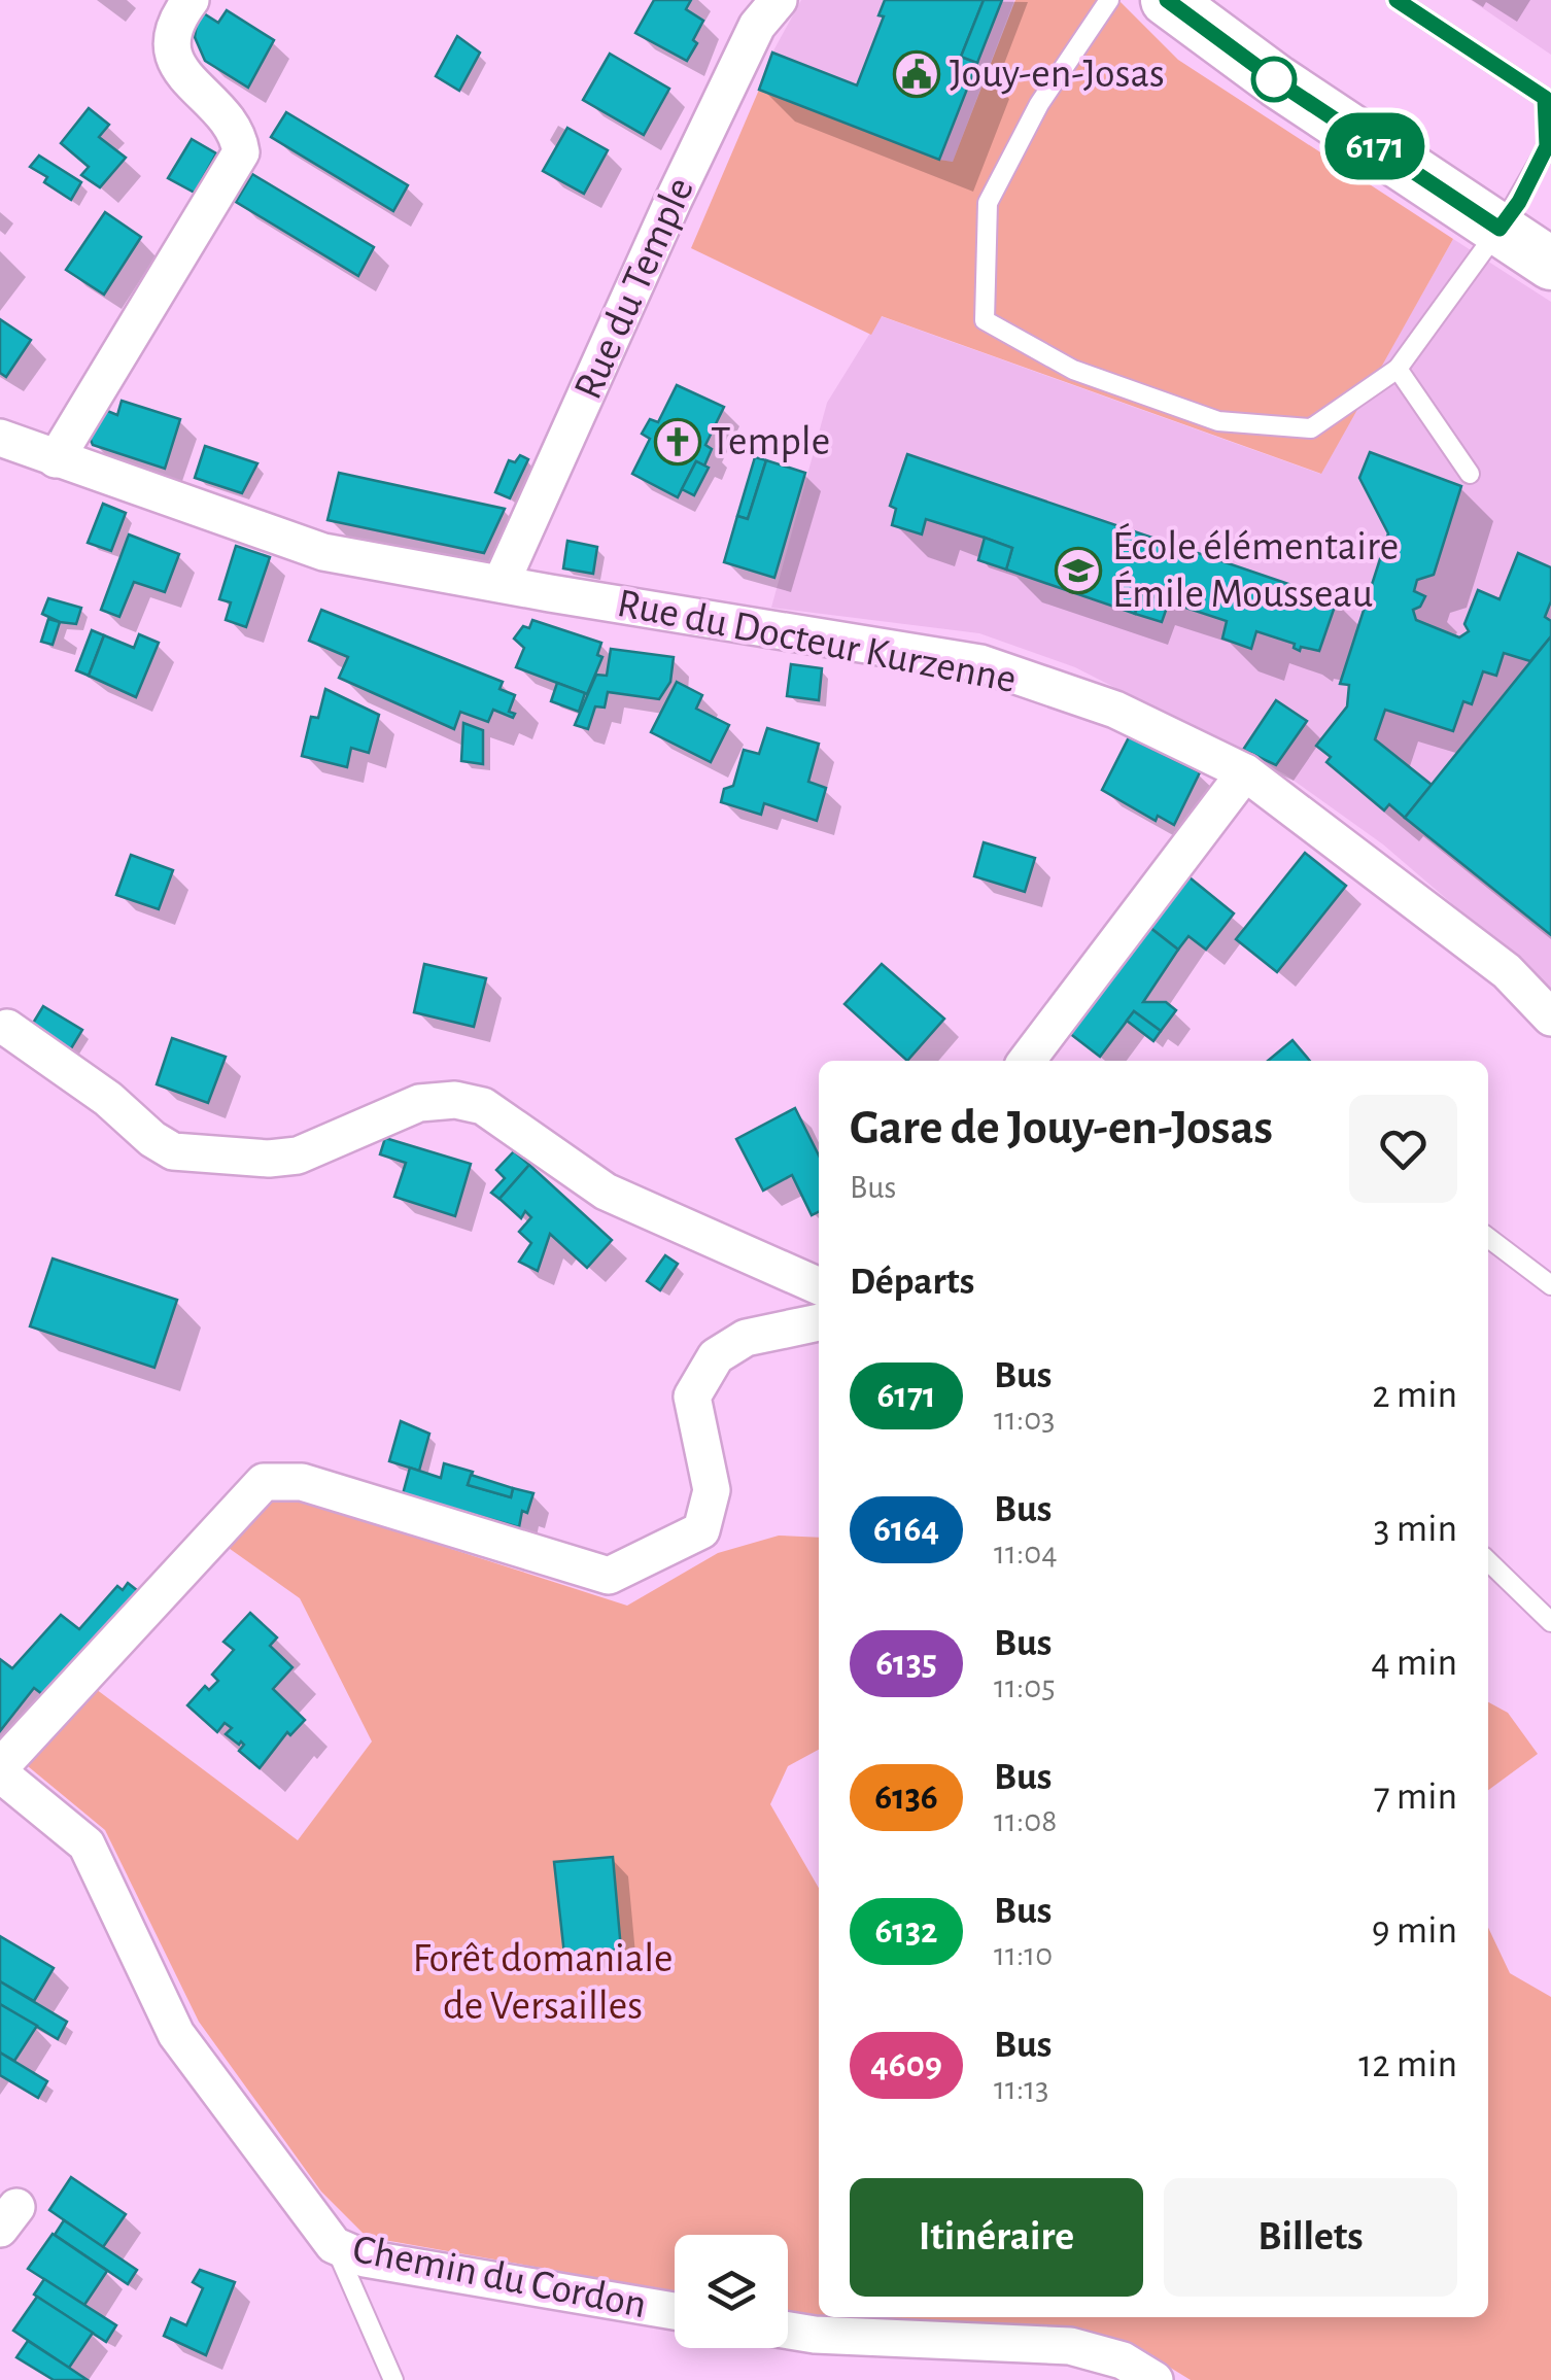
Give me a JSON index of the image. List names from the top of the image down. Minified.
{"streets":{"street":["Rue du Temple","Rue du Docteur Kurzenne","Chemin du Cordon"]},"crossings":[["Rue du Temple","Rue du Docteur Kurzenne"]],"parks":["Forêt domaniale de Versailles"],"places":{"public building":["Jouy-en-Josas"],"church":["Temple"],"school or university":["École élémentaire Émile Mousseau"]},"lines":["bus line 6171"],"page":{"on_map":"6171","heading":[["Gare de Jouy-en-Josas","Bus"],"Départs"],"list":[{"mark":"6171","name":"Bus","note":"11:03","value":"2 min"},{"mark":"6164","name":"Bus","note":"11:04","value":"3 min"},{"mark":"6135","name":"Bus","note":"11:05","value":"4 min"},{"mark":"6136","name":"Bus","note":"11:08","value":"7 min"},{"mark":"6132","name":"Bus","note":"11:10","value":"9 min"},{"mark":"4609","name":"Bus","note":"11:13","value":"12 min"}],"buttons":["Itinéraire","Billets"]}}
